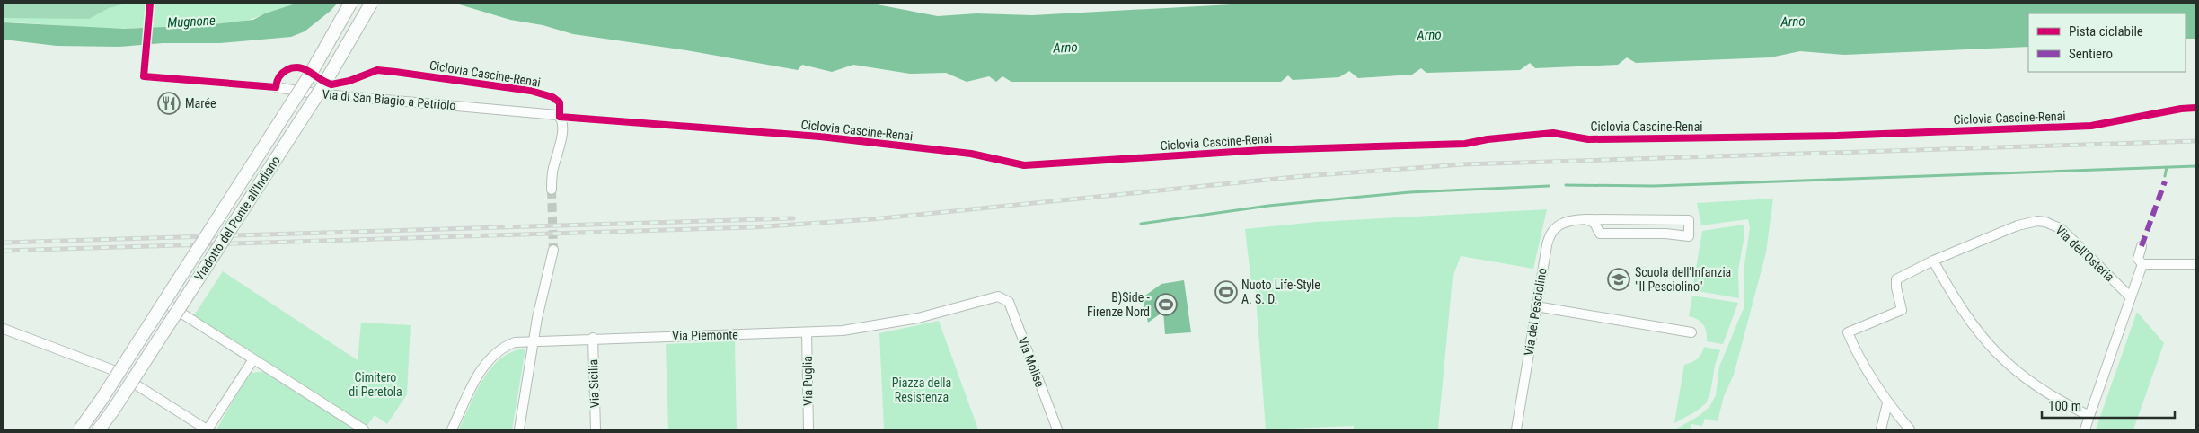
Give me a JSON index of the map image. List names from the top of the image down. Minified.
{"streets":{"highway":["Viadotto del Ponte all'Indiano"],"street":["Via di San Biagio a Petriolo","Via dell'Osteria","Via del Pesciolino","Via Piemonte","Via Molise","Via Puglia","Via Sicilia"],"cycle path":["Ciclovia Cascine-Renai"]},"crossings":[["Via Piemonte","Via Molise"],["Via Piemonte","Via Puglia"],["Via Piemonte","Via Sicilia"]],"water":["Mugnone","Arno"],"parks":["Cimitero di Peretola","Piazza della Resistenza"],"places":{"restaurant":["Marée"],"school or university":["Scuola dell'Infanzia \"Il Pesciolino\""],"sports":["Nuoto Life-Style A. S. D.","B)Side - Firenze Nord"]},"legend":["Pista ciclabile","Sentiero"],"scale_bar":"100 m"}
